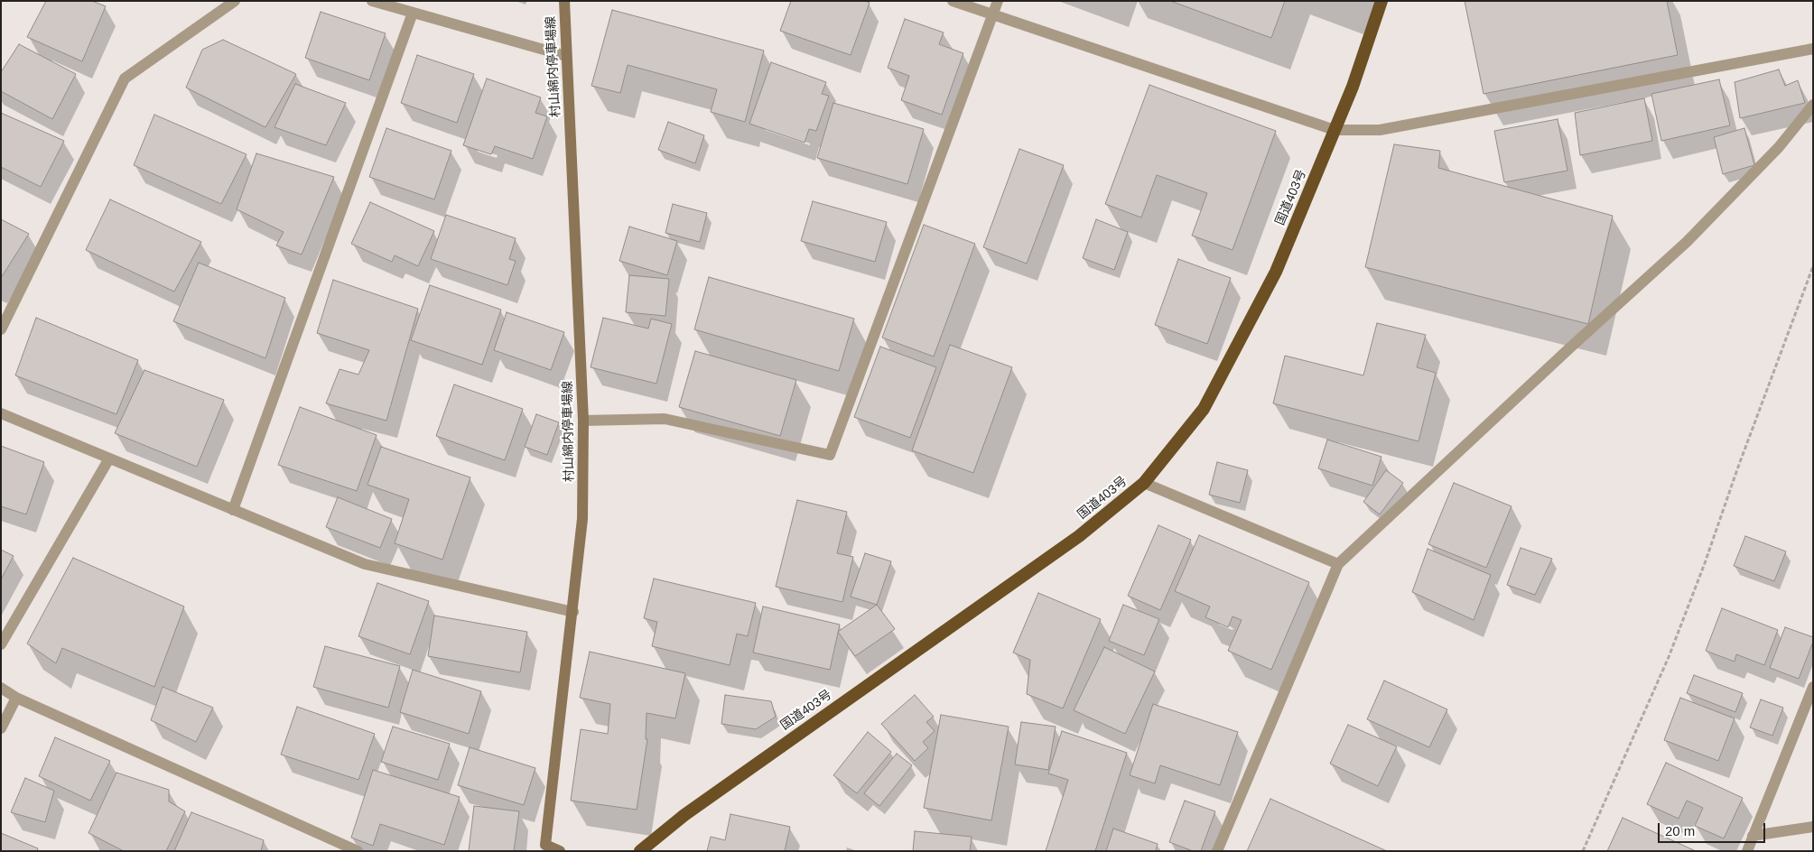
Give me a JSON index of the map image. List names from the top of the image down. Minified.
{"streets":{"highway":["国道403号"],"main road":["村山綿内停車場線"]},"scale_bar":"20 m"}
